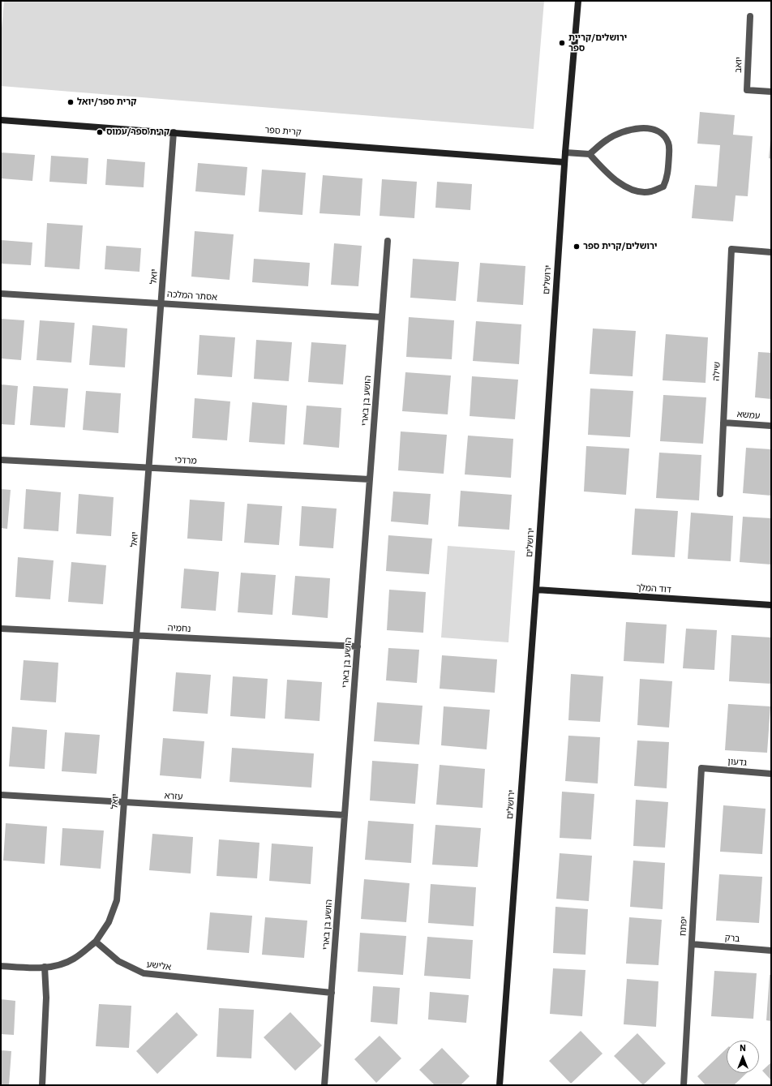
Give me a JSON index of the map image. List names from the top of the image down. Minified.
{"streets":{"street":["יואב","קרית ספר","יואל","ירושלים","אסתר המלכה","שילה","הושע בן בארי","עמשא","מרדכי","דוד המלך","נחמיה","גדעון","עזרא","יפתח","ברק","אלישע"]},"crossings":[["קרית ספר","יואל"],["קרית ספר","ירושלים"],["יואל","אסתר המלכה"],["יואל","מרדכי"],["יואל","נחמיה"],["יואל","עזרא"],["יואל","אלישע"],["ירושלים","דוד המלך"],["אסתר המלכה","הושע בן בארי"],["שילה","עמשא"],["הושע בן בארי","מרדכי"],["הושע בן בארי","נחמיה"],["הושע בן בארי","עזרא"],["הושע בן בארי","אלישע"],["גדעון","יפתח"],["יפתח","ברק"]],"places":["ירושלים/קריית ספר","קרית ספר/יואל","קרית ספר/עמוס","ירושלים/קרית ספר"],"north":"top"}
